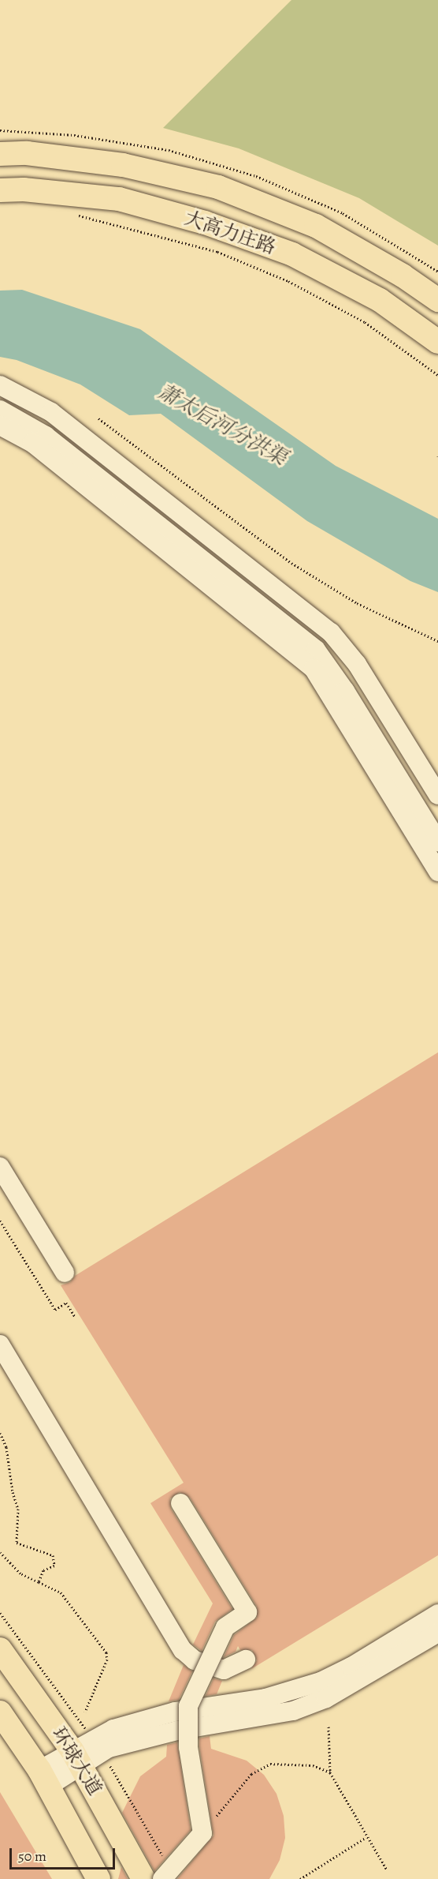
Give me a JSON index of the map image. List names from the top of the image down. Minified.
{"streets":{"main road":["大高力庄路","环球大道"]},"water":["萧太后河分洪渠"],"scale_bar":"50 m"}
